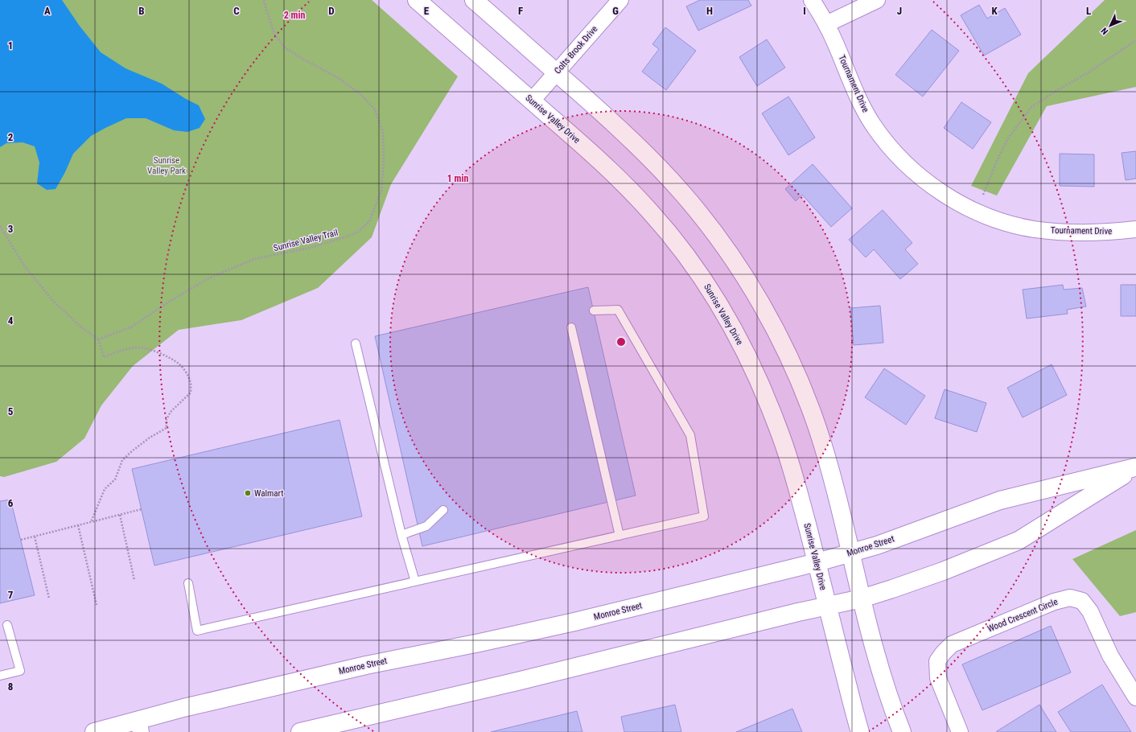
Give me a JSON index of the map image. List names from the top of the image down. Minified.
{"streets":{"main road":["Sunrise Valley Drive","Monroe Street"],"street":["Colts Brook Drive","Tournament Drive","Wood Crescent Circle"],"path":["Sunrise Valley Trail"]},"crossings":[["Colts Brook Drive","Sunrise Valley Drive"],["Sunrise Valley Drive","Monroe Street"]],"parks":["Sunrise Valley Park"],"places":["Walmart"],"north":"bottom left","grid":{"columns":["A","B","C","D","E","F","G","H","I","J","K","L"],"rows":["1","2","3","4","5","6","7","8"]},"rings":["2 min","1 min"]}
